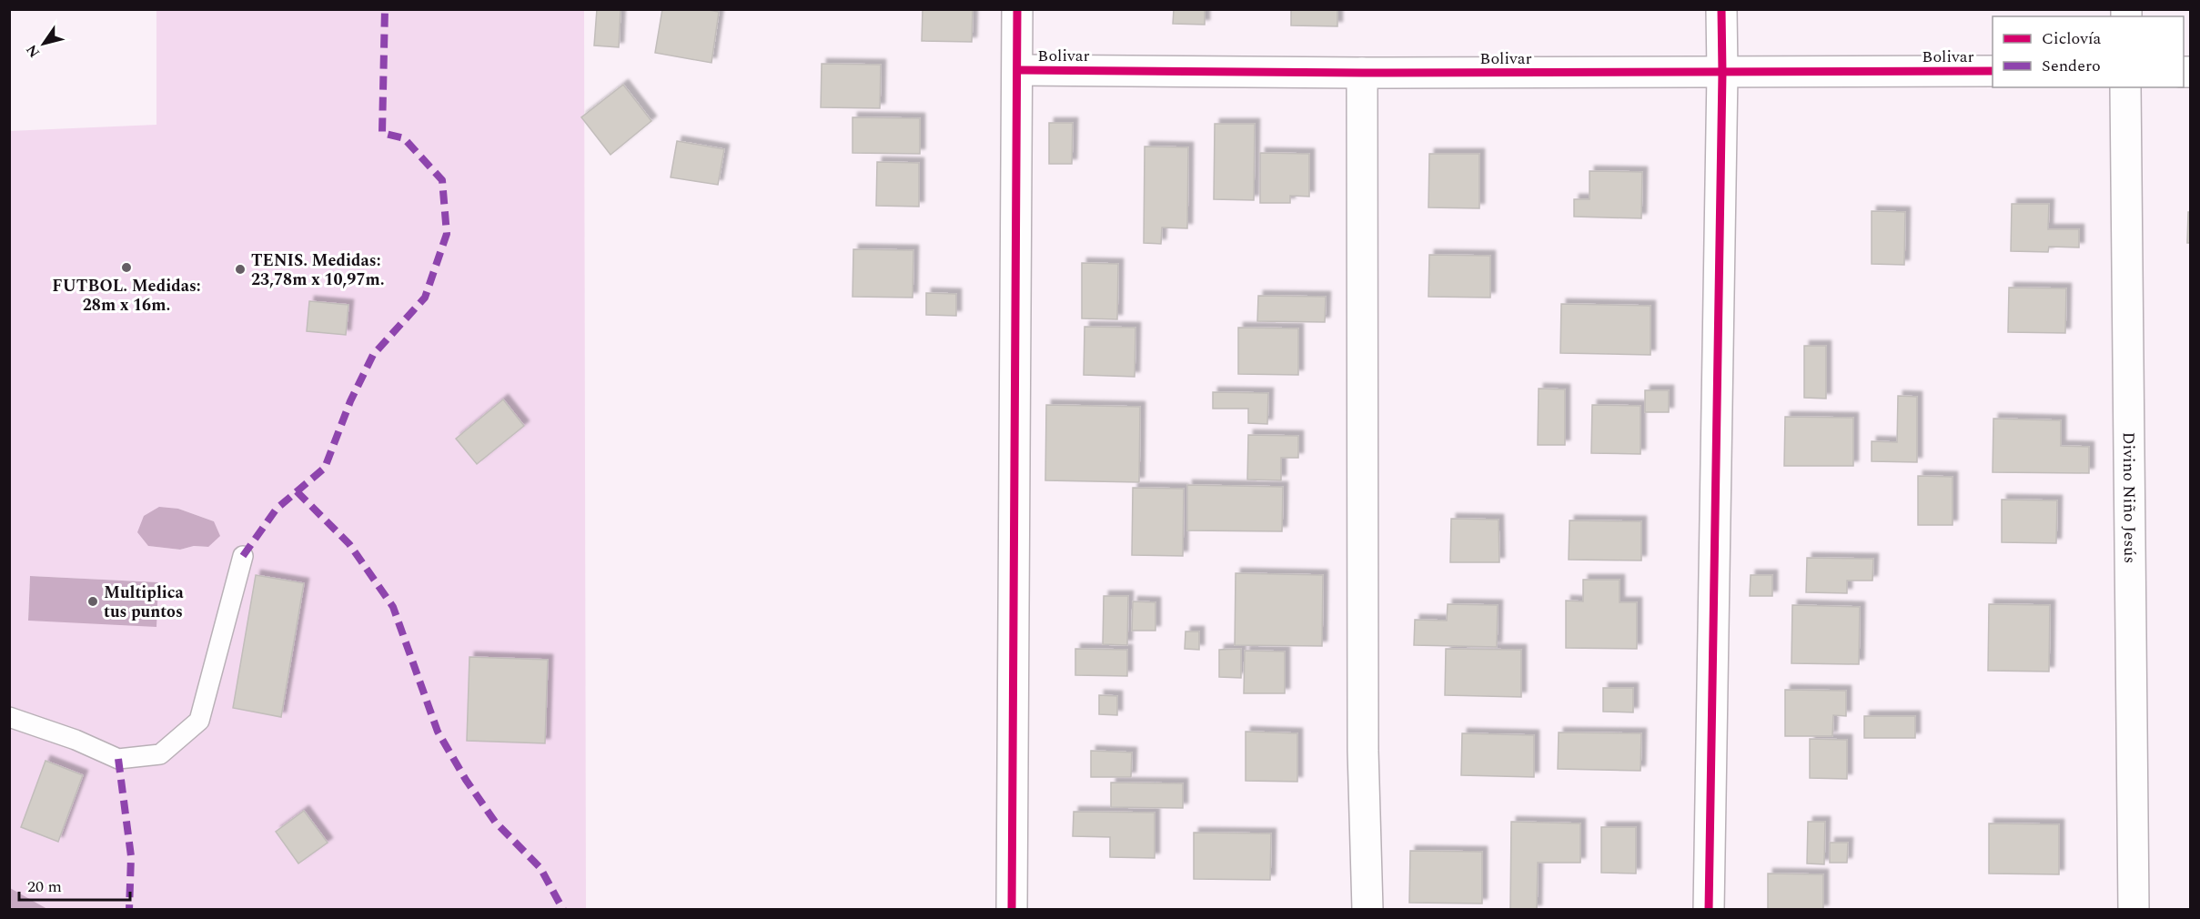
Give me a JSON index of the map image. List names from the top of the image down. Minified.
{"streets":{"street":["Bolivar","Divino Niño Jesús"]},"places":["FUTBOL. Medidas: 28m x 16m.","TENIS. Medidas: 23,78m x 10,97m.","Multiplica tus puntos"],"legend":["Ciclovía","Sendero"],"scale_bar":"20 m","north":"bottom left"}
